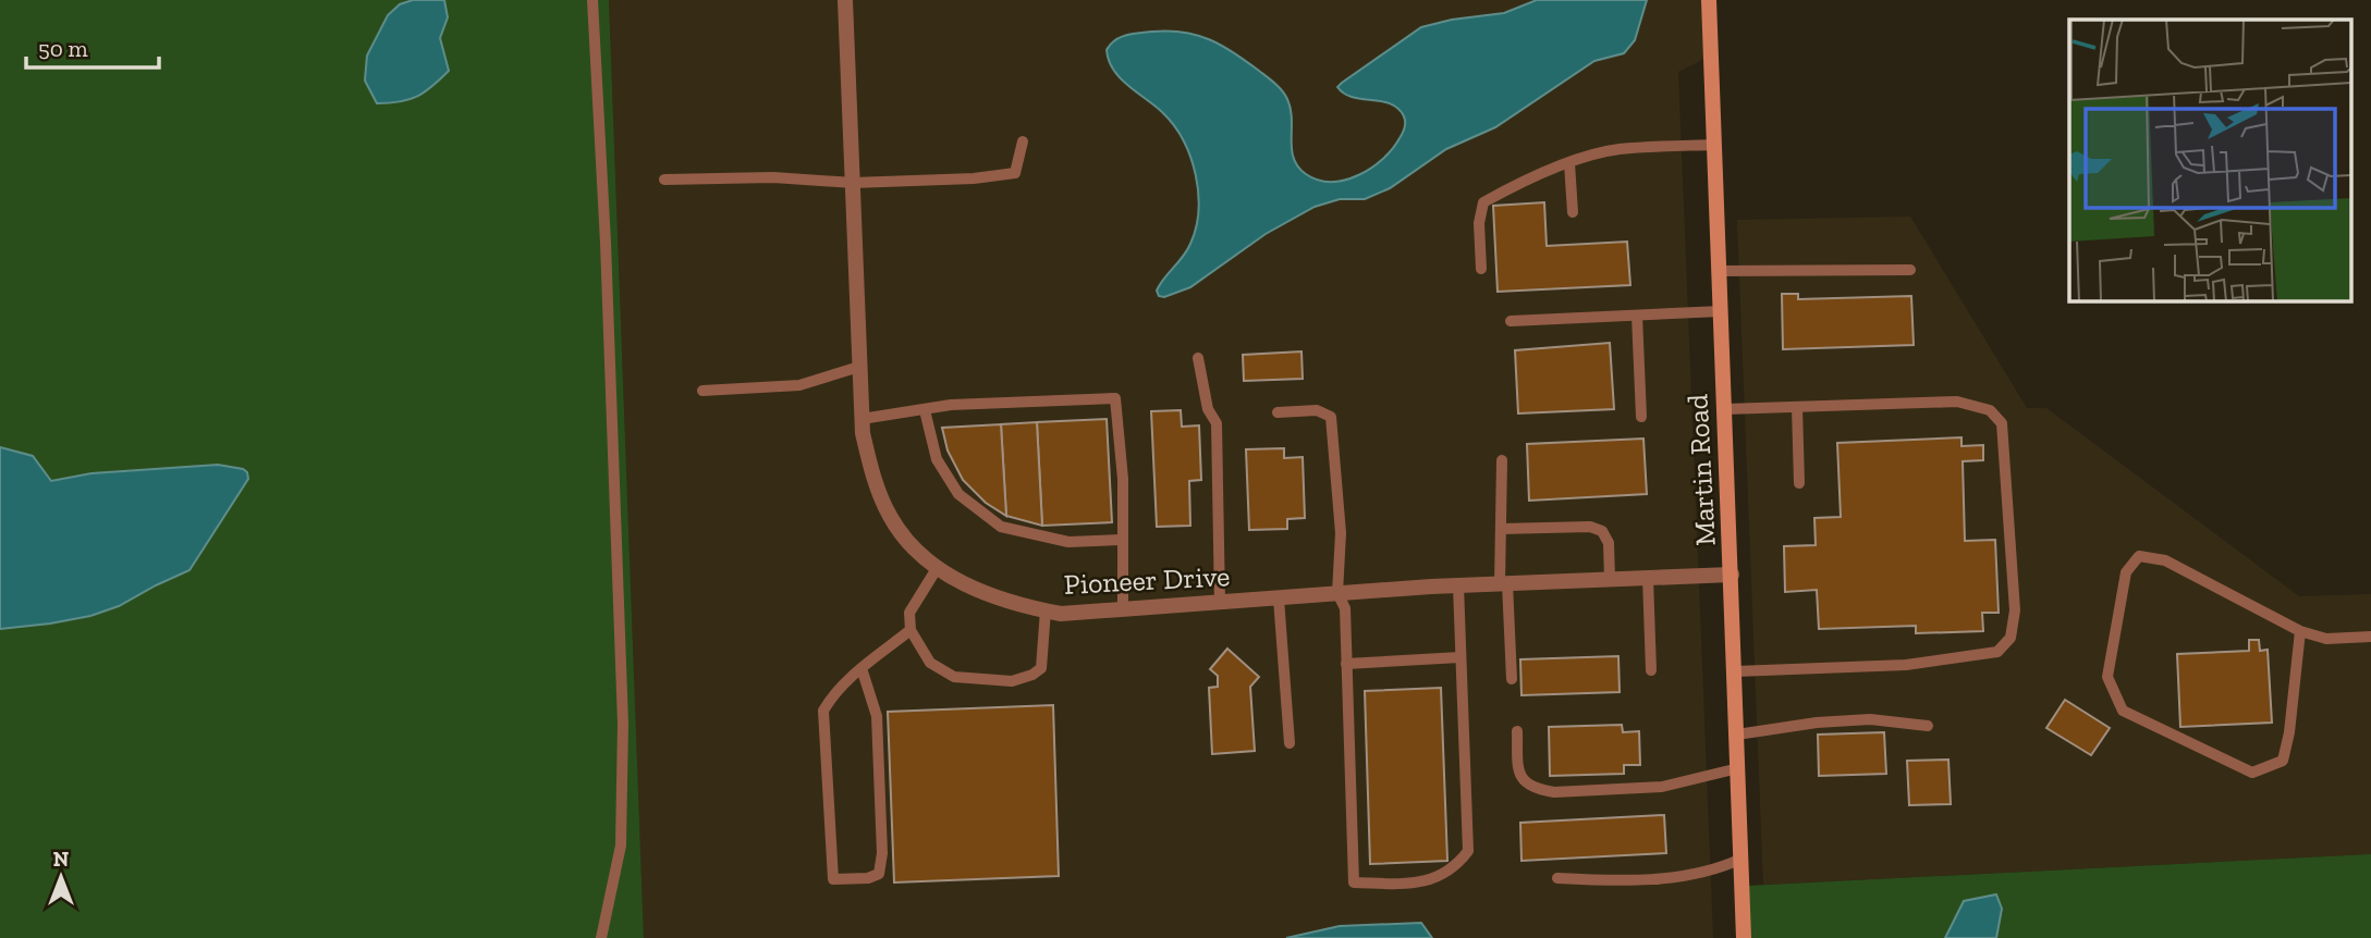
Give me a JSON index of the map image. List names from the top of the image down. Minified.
{"streets":{"main road":["Martin Road"],"street":["Pioneer Drive"]},"crossings":[["Martin Road","Pioneer Drive"]],"scale_bar":"50 m","north":"top"}
